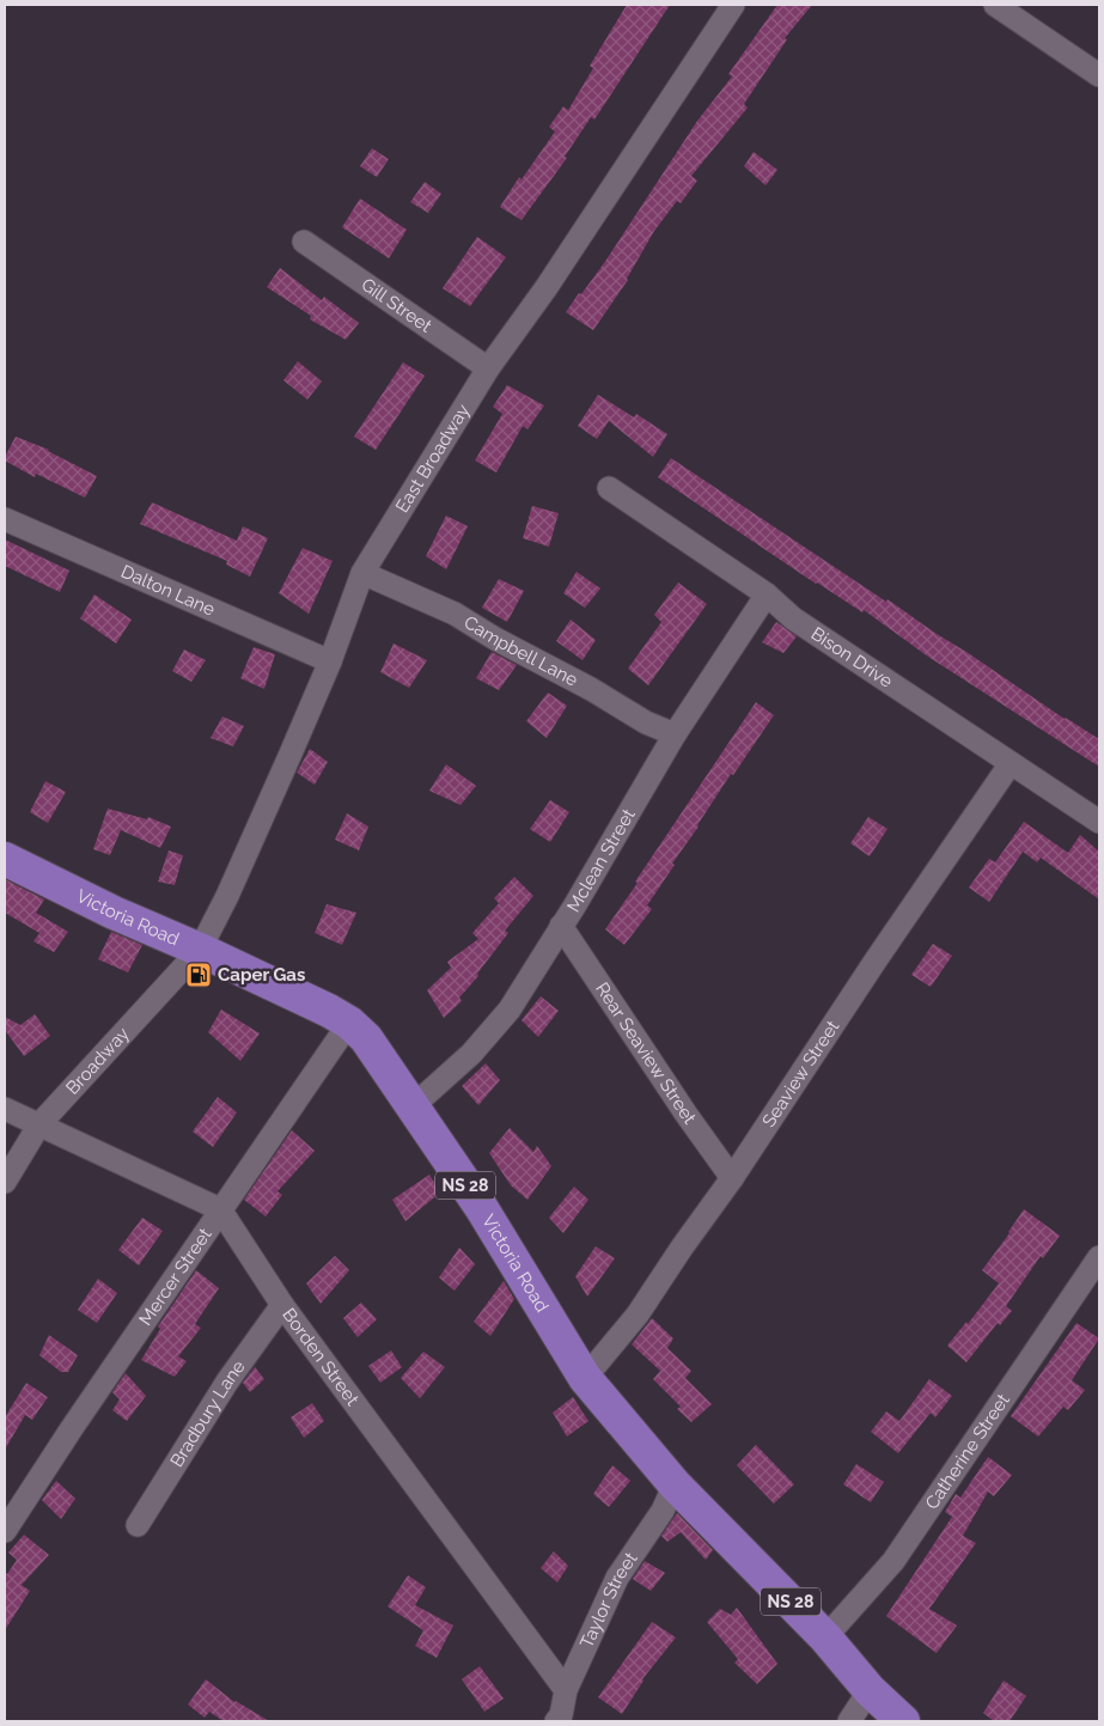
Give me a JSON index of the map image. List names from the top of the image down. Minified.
{"streets":{"main road":["Victoria Road","NS 28"],"street":["Gill Street","East Broadway","Dalton Lane","Campbell Lane","Bison Drive","Mclean Street","Rear Seaview Street","Broadway","Seaview Street","Mercer Street","Borden Street","Bradbury Lane","Catherine Street","Taylor Street"]},"crossings":[["Gill Street","East Broadway"],["East Broadway","Dalton Lane"],["East Broadway","Campbell Lane"],["East Broadway","Victoria Road"],["East Broadway","Broadway"],["Campbell Lane","Mclean Street"],["Bison Drive","Mclean Street"],["Bison Drive","Seaview Street"],["Mclean Street","Victoria Road"],["Mclean Street","Rear Seaview Street"],["Victoria Road","Broadway"],["Victoria Road","Seaview Street"],["Victoria Road","Mercer Street"],["Victoria Road","Catherine Street"],["Victoria Road","Taylor Street"],["Rear Seaview Street","Seaview Street"],["Mercer Street","Borden Street"],["Borden Street","Bradbury Lane"],["Borden Street","Taylor Street"]],"places":{"fuel station":["Caper Gas"]}}
